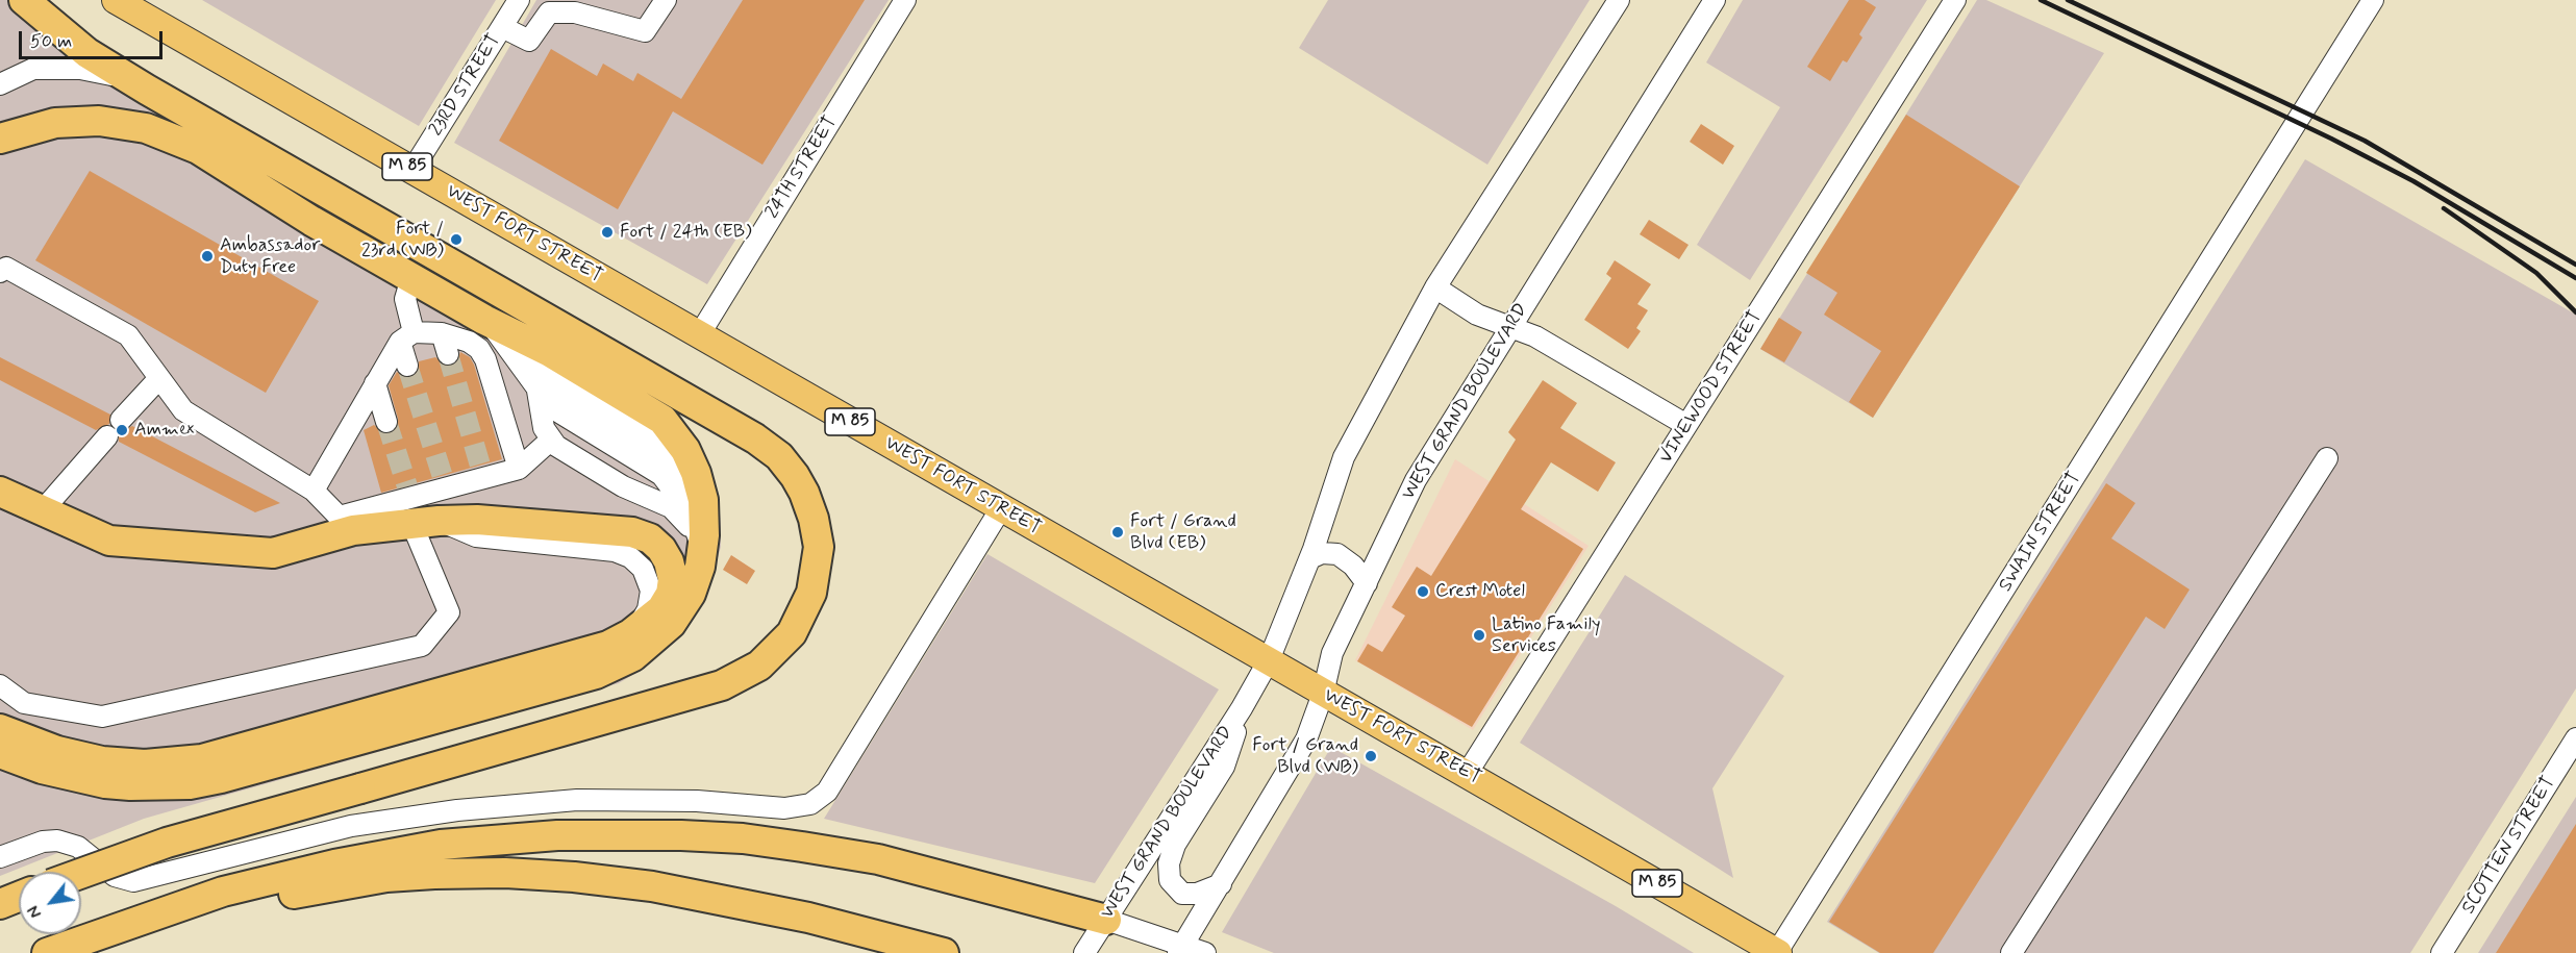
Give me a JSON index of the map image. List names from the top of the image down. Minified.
{"streets":{"main road":["M 85","WEST FORT STREET"],"street":["23RD STREET","24TH STREET","VINEWOOD STREET","WEST GRAND BOULEVARD","SWAIN STREET","SCOTTEN STREET"]},"crossings":[["23RD STREET","WEST FORT STREET"],["24TH STREET","WEST FORT STREET"],["WEST FORT STREET","VINEWOOD STREET"],["WEST FORT STREET","WEST GRAND BOULEVARD"],["WEST FORT STREET","SWAIN STREET"]],"places":["Fort / 24th (EB)","Fort / 23rd (WB)","Ambassador Duty Free","Ammex","Fort / Grand Blvd (EB)","Crest Motel","Latino Family Services","Fort / Grand Blvd (WB)"],"scale_bar":"50 m","north":"bottom left"}
